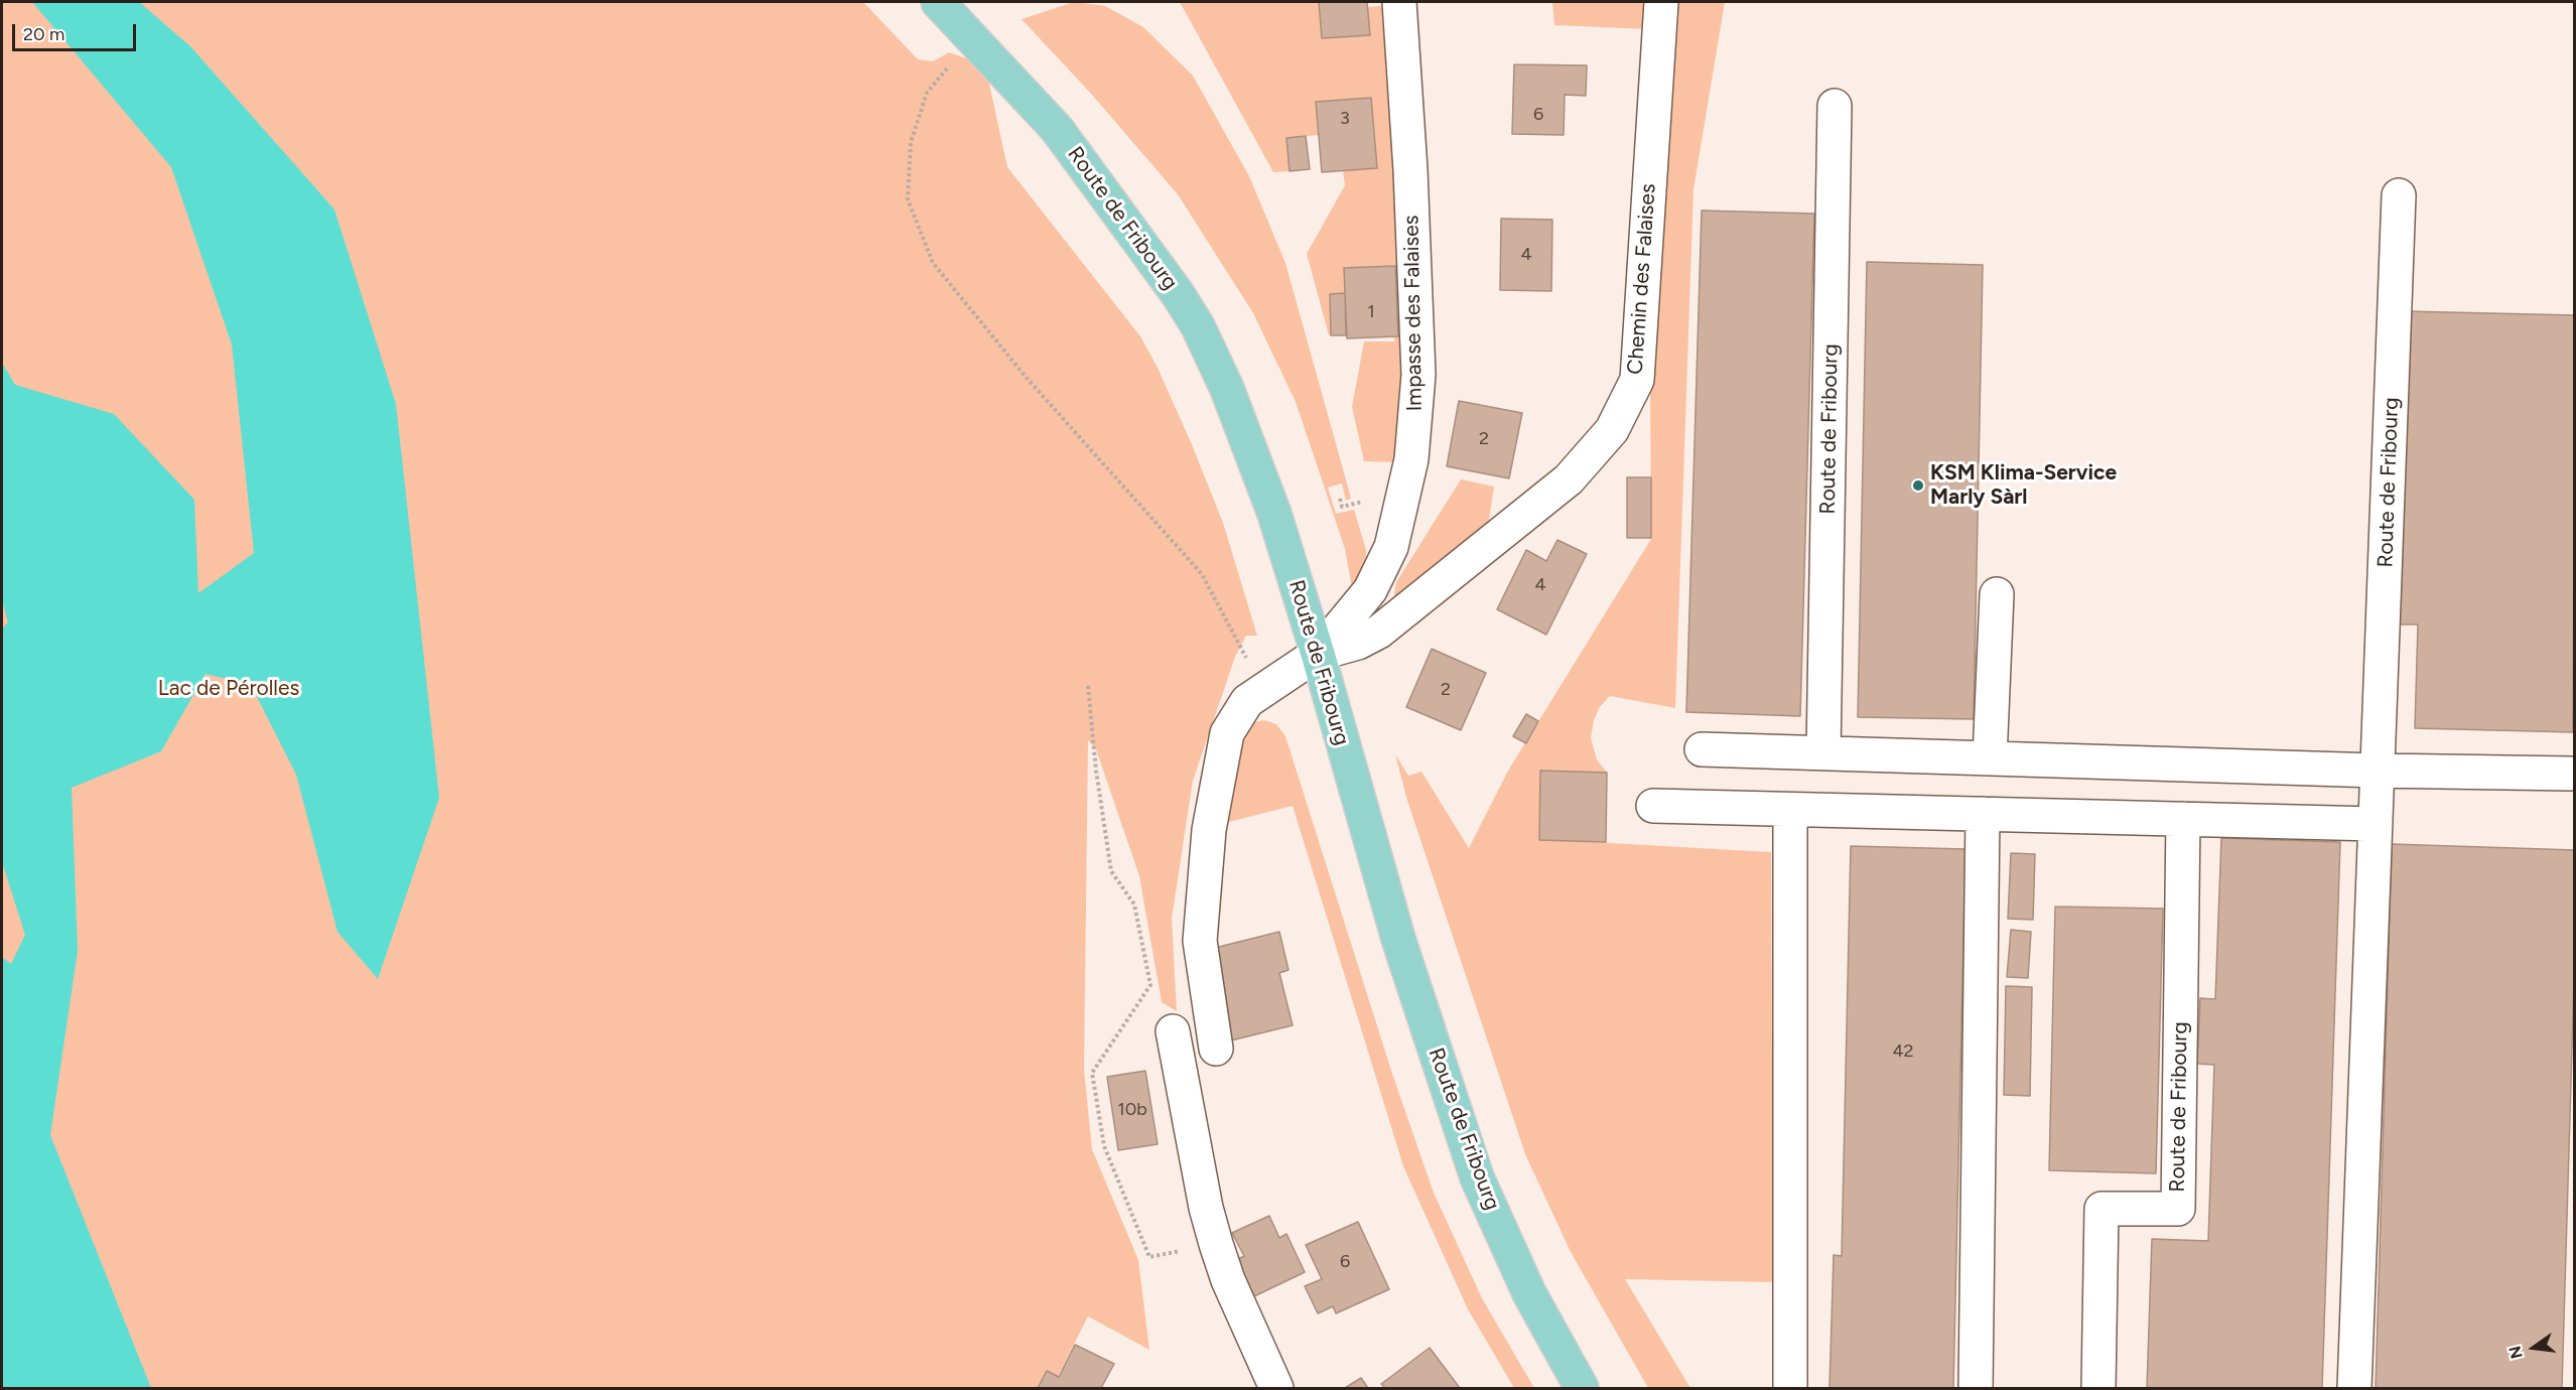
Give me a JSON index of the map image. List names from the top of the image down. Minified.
{"streets":{"main road":["Route de Fribourg"],"street":["Chemin des Falaises","Impasse des Falaises"]},"crossings":[["Route de Fribourg","Chemin des Falaises"],["Route de Fribourg","Impasse des Falaises"],["Chemin des Falaises","Impasse des Falaises"]],"parks":["Lac de Pérolles"],"places":["KSM Klima-Service Marly Sàrl"],"house_numbers":["6","3","4","1","2","4","2","42","10b","6"],"scale_bar":"20 m","north":"left"}
